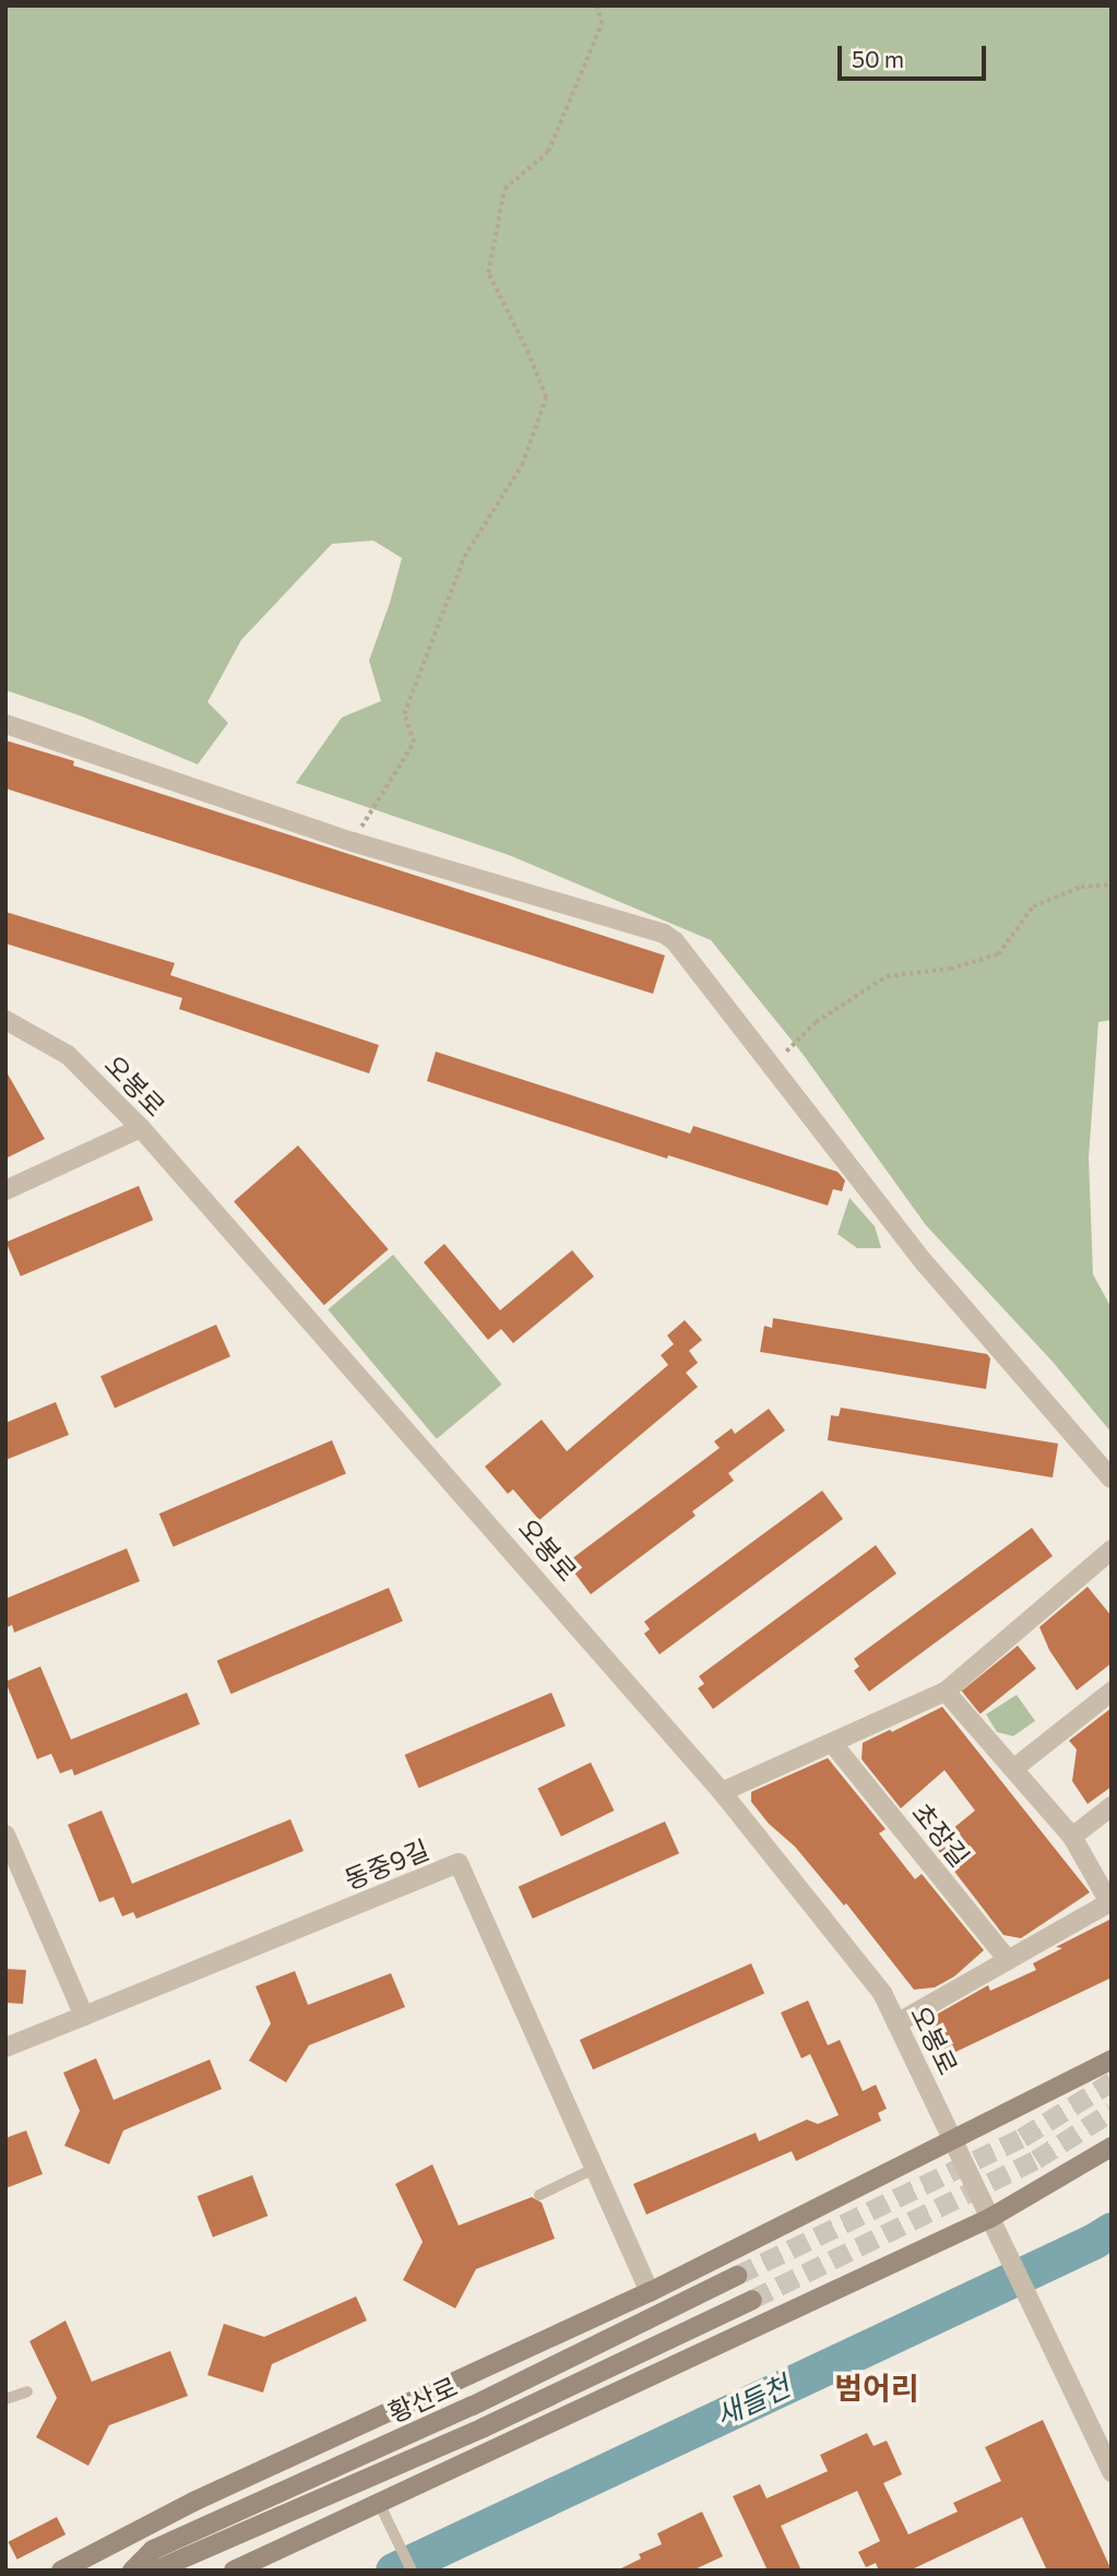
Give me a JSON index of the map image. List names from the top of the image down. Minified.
{"streets":{"main road":["황산로"],"street":["오봉로","초장길","동중9길"]},"districts":["범어리"],"water":["새들천"],"scale_bar":"50 m"}
